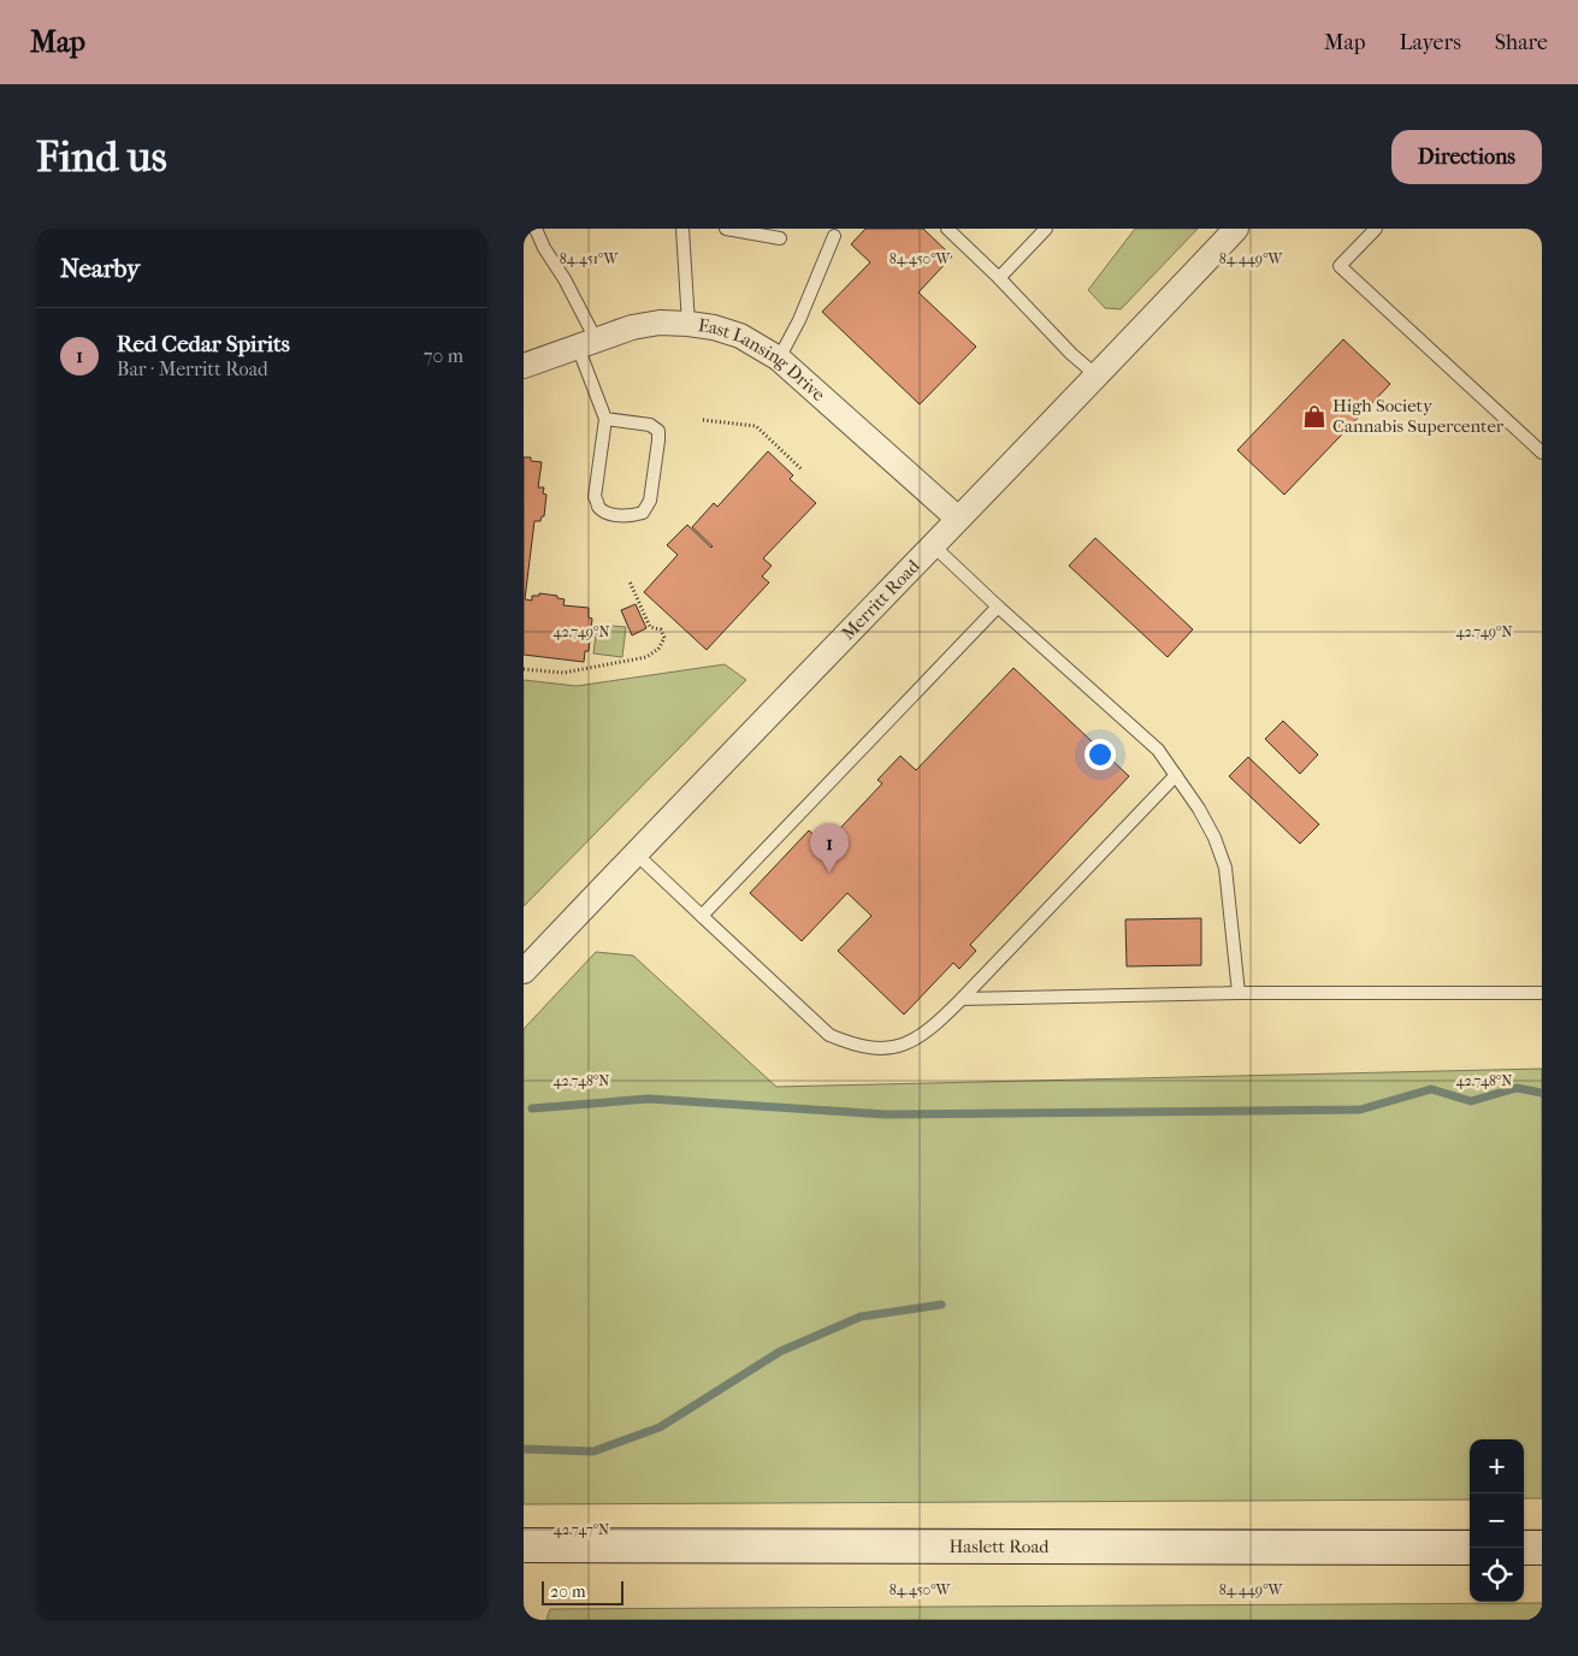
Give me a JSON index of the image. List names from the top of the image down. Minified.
{"streets":{"main road":["Haslett Road"],"street":["East Lansing Drive","Merritt Road"]},"crossings":[["East Lansing Drive","Merritt Road"]],"places":{"shop":["High Society Cannabis Supercenter"]},"scale_bar":"20 m","page":{"header":"Map","nav":["Map","Layers","Share"],"buttons":"Directions","title":"Find us","heading":"Nearby","list":[{"mark":"1","name":"Red Cedar Spirits","note":"Bar · Merritt Road","value":"70 m"}],"pins":"1","map_buttons":["+","−"],"scale":"20 m"},"coordinates":["84.451°W","84.450°W","84.449°W","42.749°N","42.748°N","42.747°N"]}
